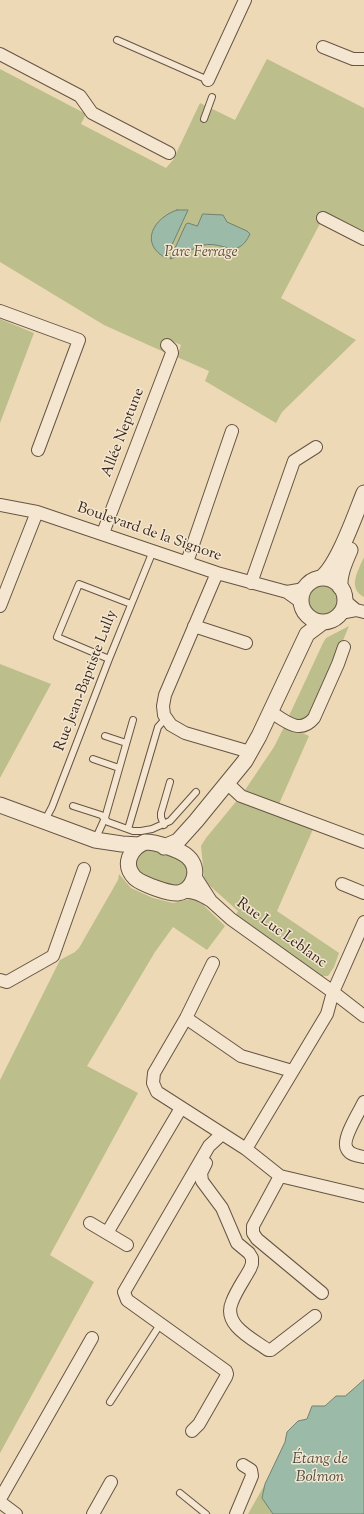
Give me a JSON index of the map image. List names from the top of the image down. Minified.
{"streets":{"street":["Allée Neptune","Boulevard de la Signore","Rue Luc Leblanc"],"lane":["Rue Jean-Baptiste Lully"]},"crossings":[["Allée Neptune","Boulevard de la Signore"],["Boulevard de la Signore","Rue Jean-Baptiste Lully"]],"water":["Étang de Bolmon"],"parks":["Parc Ferrage"]}
